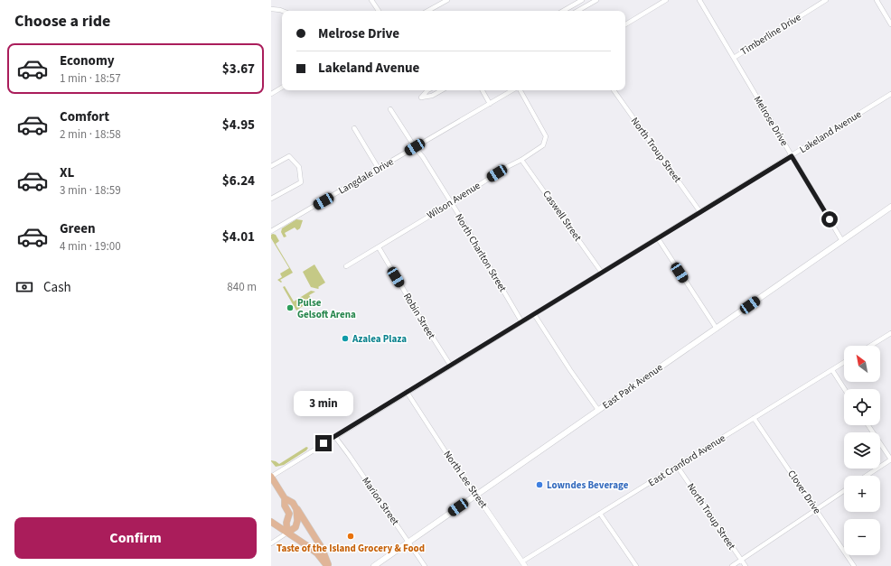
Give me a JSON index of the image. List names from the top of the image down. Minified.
{"streets":{"main road":["East Park Avenue"],"street":["Timberline Drive","Melrose Drive","Lakeland Avenue","North Troup Street","Langdale Drive","Wilson Avenue","Caswell Street","North Charlton Street","Robin Street","East Cranford Avenue","North Lee Street","Clover Drive","Marion Street"]},"crossings":[["Timberline Drive","Melrose Drive"],["Melrose Drive","Lakeland Avenue"],["Melrose Drive","East Park Avenue"],["Lakeland Avenue","North Troup Street"],["Lakeland Avenue","Caswell Street"],["Lakeland Avenue","North Charlton Street"],["Lakeland Avenue","Robin Street"],["Lakeland Avenue","North Lee Street"],["Lakeland Avenue","Marion Street"],["North Troup Street","East Cranford Avenue"],["Langdale Drive","North Charlton Street"],["Wilson Avenue","Caswell Street"],["Wilson Avenue","North Charlton Street"],["Wilson Avenue","Robin Street"],["East Park Avenue","North Lee Street"],["East Park Avenue","Marion Street"],["East Cranford Avenue","North Lee Street"],["East Cranford Avenue","Clover Drive"]],"places":["Pulse Gelsoft Arena","Azalea Plaza","Lowndes Beverage","Taste of the Island Grocery & Food"],"north":"top left","page":{"heading":"Choose a ride","banner":["Melrose Drive","Lakeland Avenue"],"list":[{"name":"Economy","note":"1 min · 18:57","value":"$3.67"},{"name":"Comfort","note":"2 min · 18:58","value":"$4.95"},{"name":"XL","note":"3 min · 18:59","value":"$6.24"},{"name":"Green","note":"4 min · 19:00","value":"$4.01"}],"pay":["Cash","840 m"],"map_buttons":["+","−"],"bubble":"3 min","buttons":"Confirm"}}
